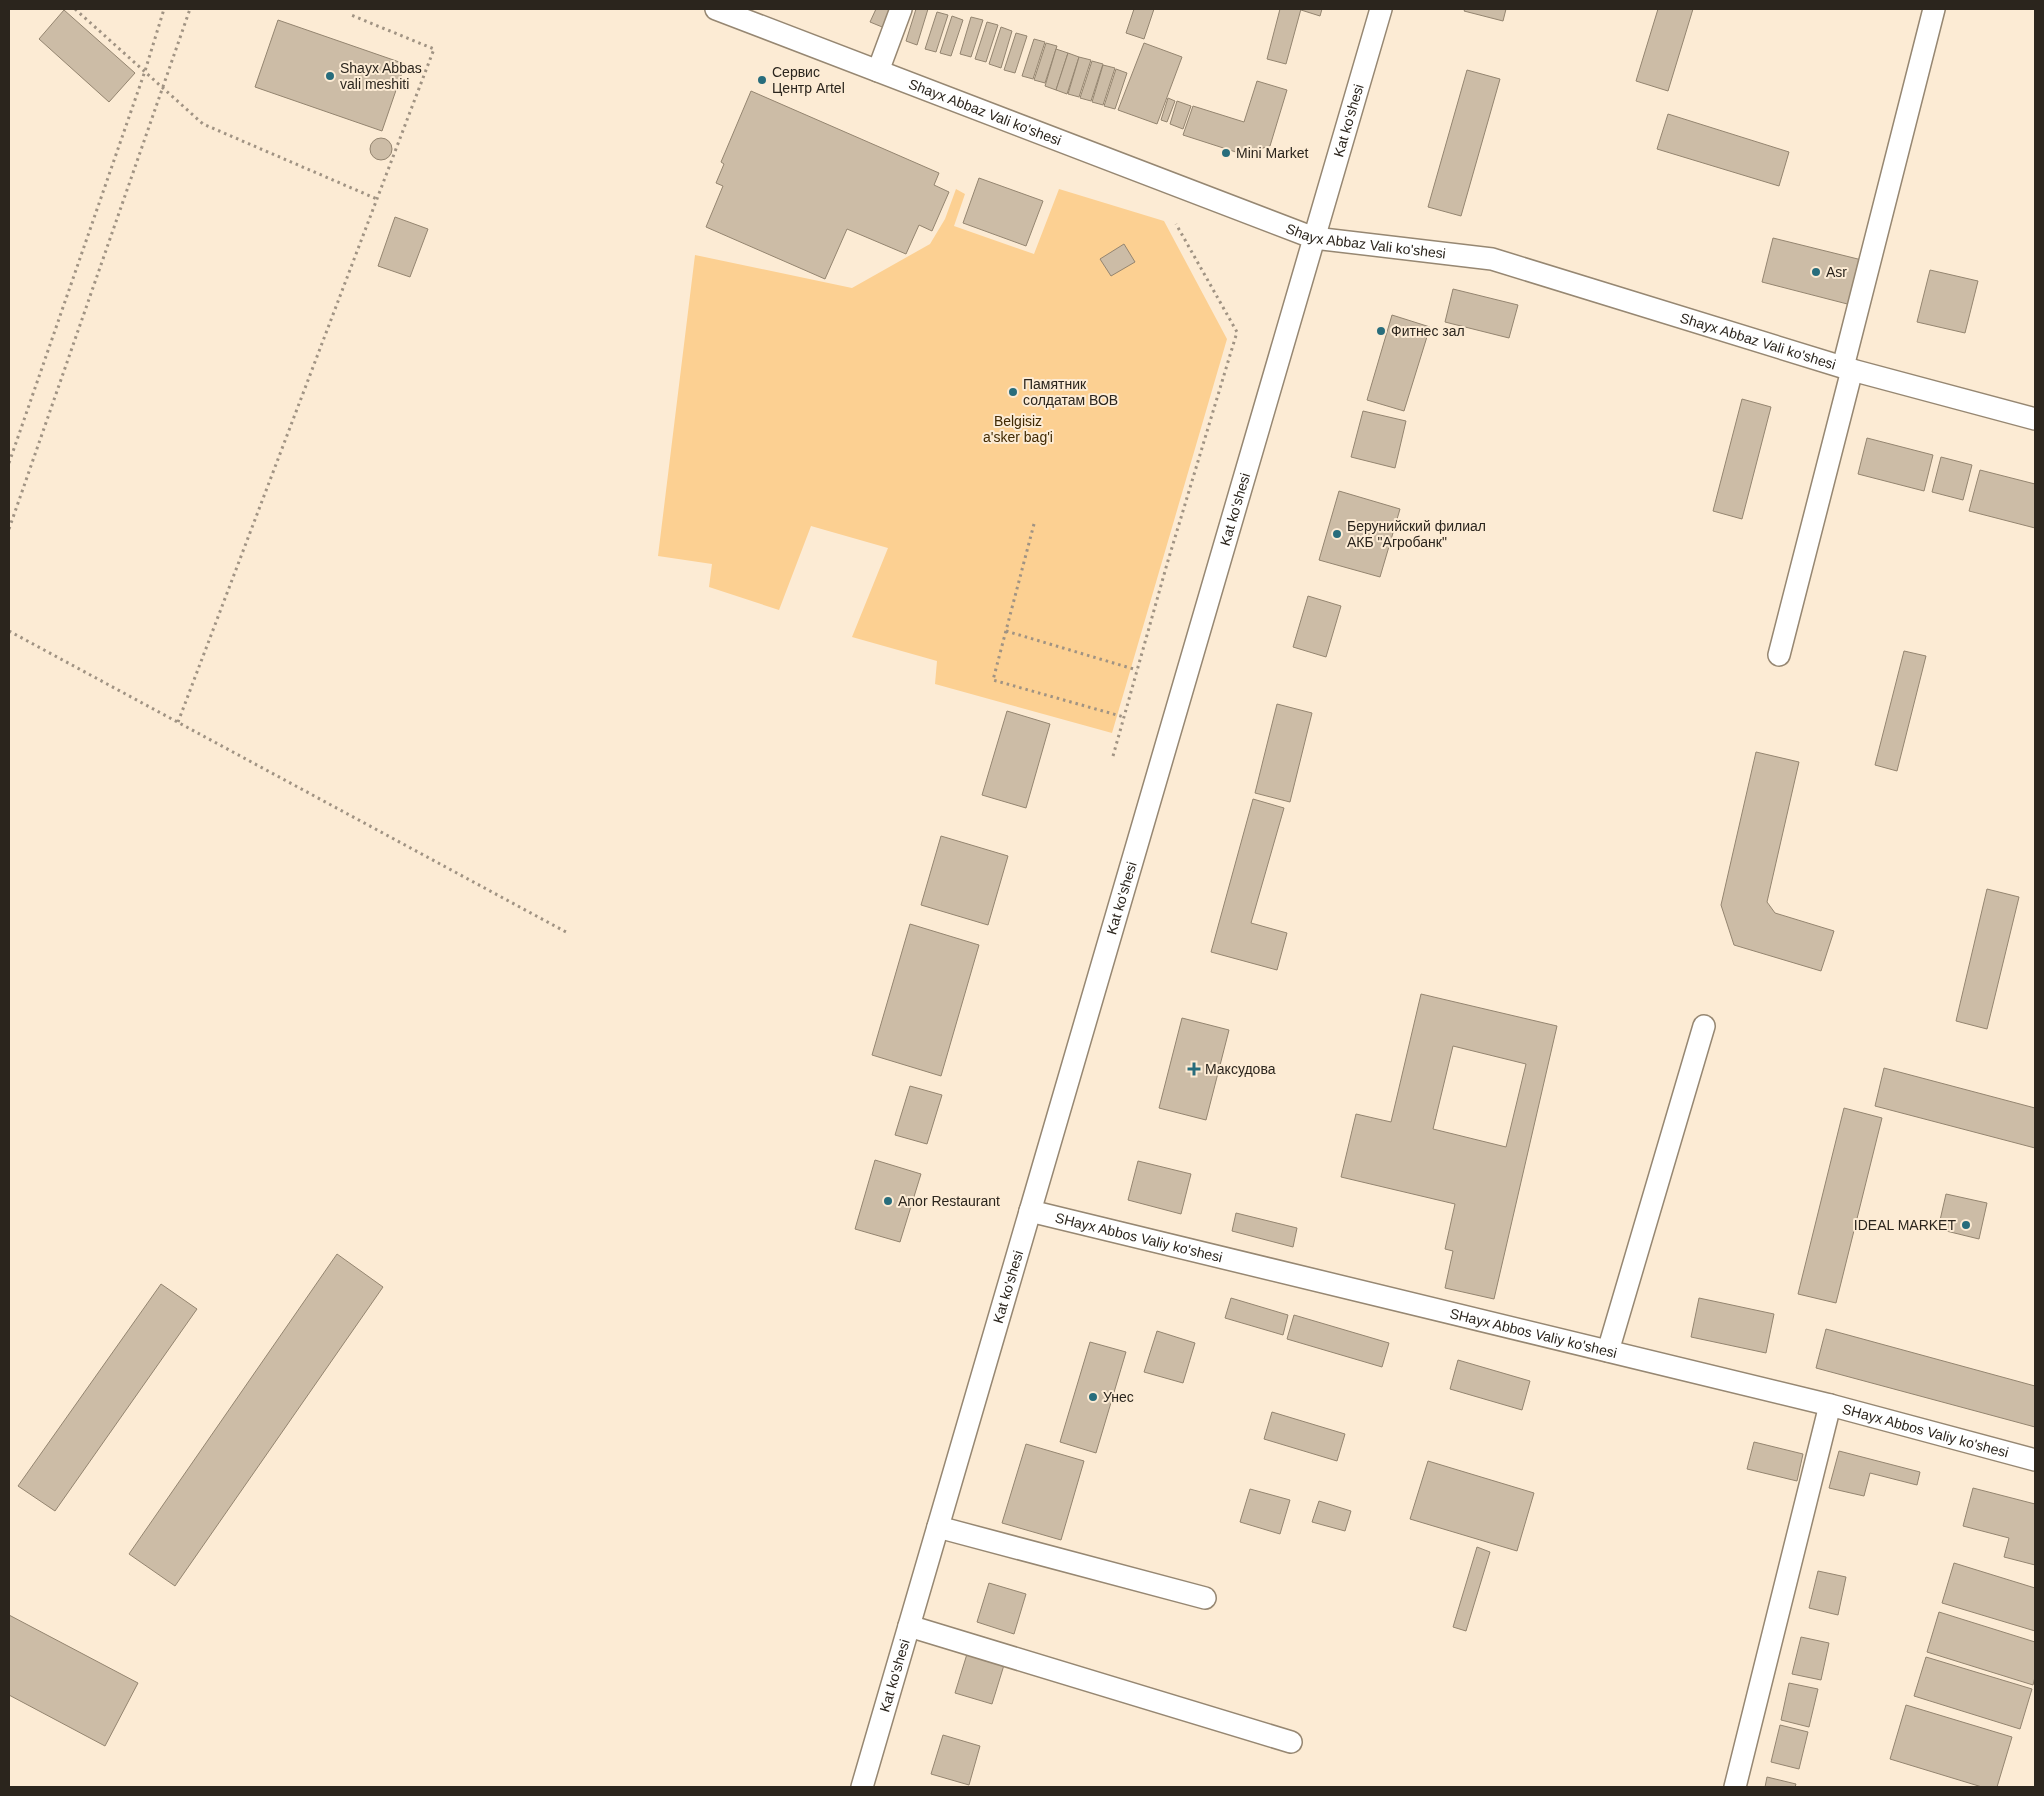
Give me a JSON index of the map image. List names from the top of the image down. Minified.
{"streets":{"street":["Shayx Abbaz Vali ko'shesi","Kat ko'shesi","SHayx Abbos Valiy ko'shesi"]},"crossings":[["Shayx Abbaz Vali ko'shesi","Kat ko'shesi"],["Kat ko'shesi","SHayx Abbos Valiy ko'shesi"]],"parks":["Belgisiz a'sker bag'i"],"places":{"other":["Shayx Abbas vali meshiti","Сервис Центр Artel","Mini Market","Asr","Фитнес зал","Памятник солдатам ВОВ","Берунийский филиал АКБ \"Агробанк\"","Anor Restaurant","IDEAL MARKET","Унес"],"health":["Максудова"]}}
